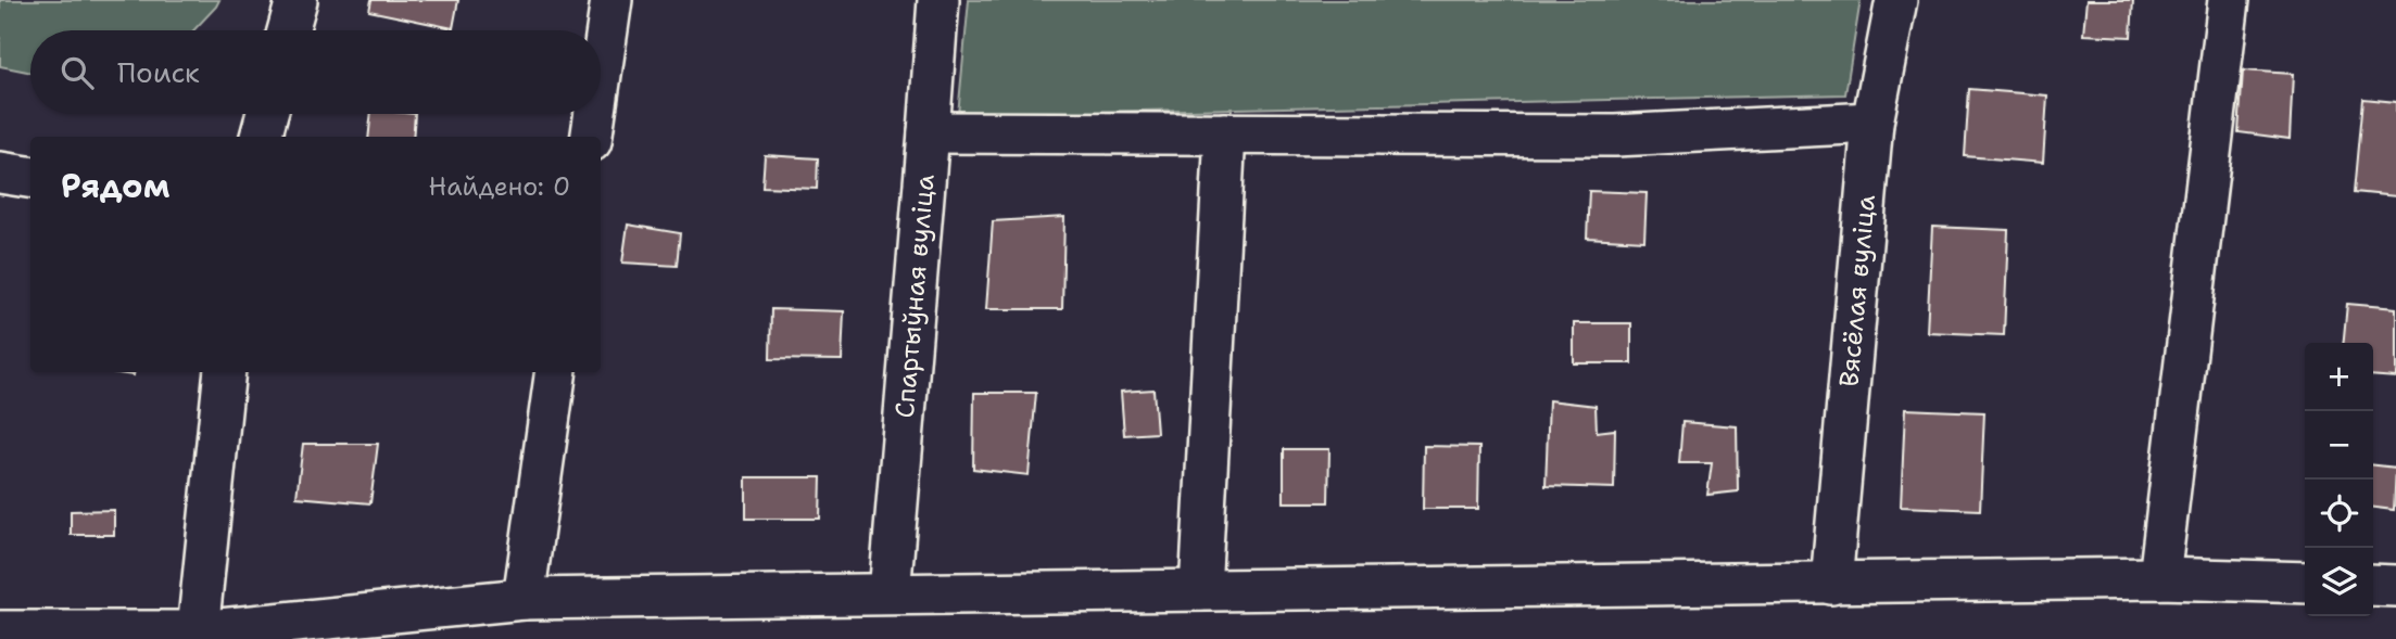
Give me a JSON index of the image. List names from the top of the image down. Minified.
{"streets":{"street":["Вясёлая вуліца","Спартыўная вуліца"]},"page":{"search":"Поиск","heading":["Рядом","Найдено: 0"],"map_buttons":["+","−"]}}
